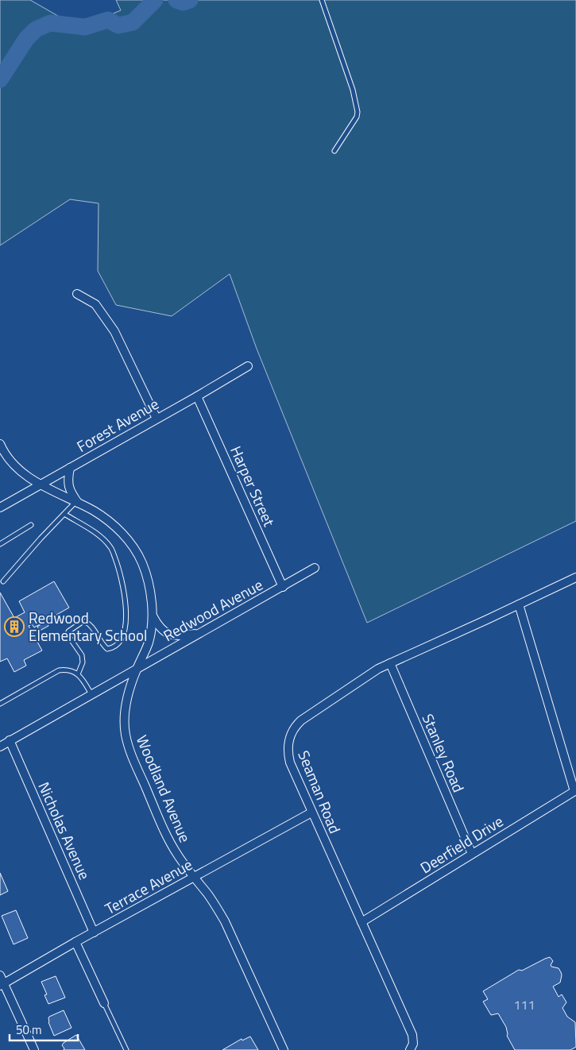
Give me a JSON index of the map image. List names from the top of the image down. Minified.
{"streets":{"street":["Forest Avenue","Harper Street","Redwood Avenue","Stanley Road","Woodland Avenue","Seaman Road","Nicholas Avenue","Deerfield Drive","Terrace Avenue"]},"crossings":[["Forest Avenue","Harper Street"],["Forest Avenue","Woodland Avenue"],["Harper Street","Redwood Avenue"],["Redwood Avenue","Woodland Avenue"],["Redwood Avenue","Nicholas Avenue"],["Stanley Road","Seaman Road"],["Stanley Road","Deerfield Drive"],["Woodland Avenue","Terrace Avenue"],["Seaman Road","Deerfield Drive"],["Seaman Road","Terrace Avenue"],["Nicholas Avenue","Terrace Avenue"]],"places":{"building":["Redwood Elementary School"]},"house_numbers":["111"],"scale_bar":"50 m"}
